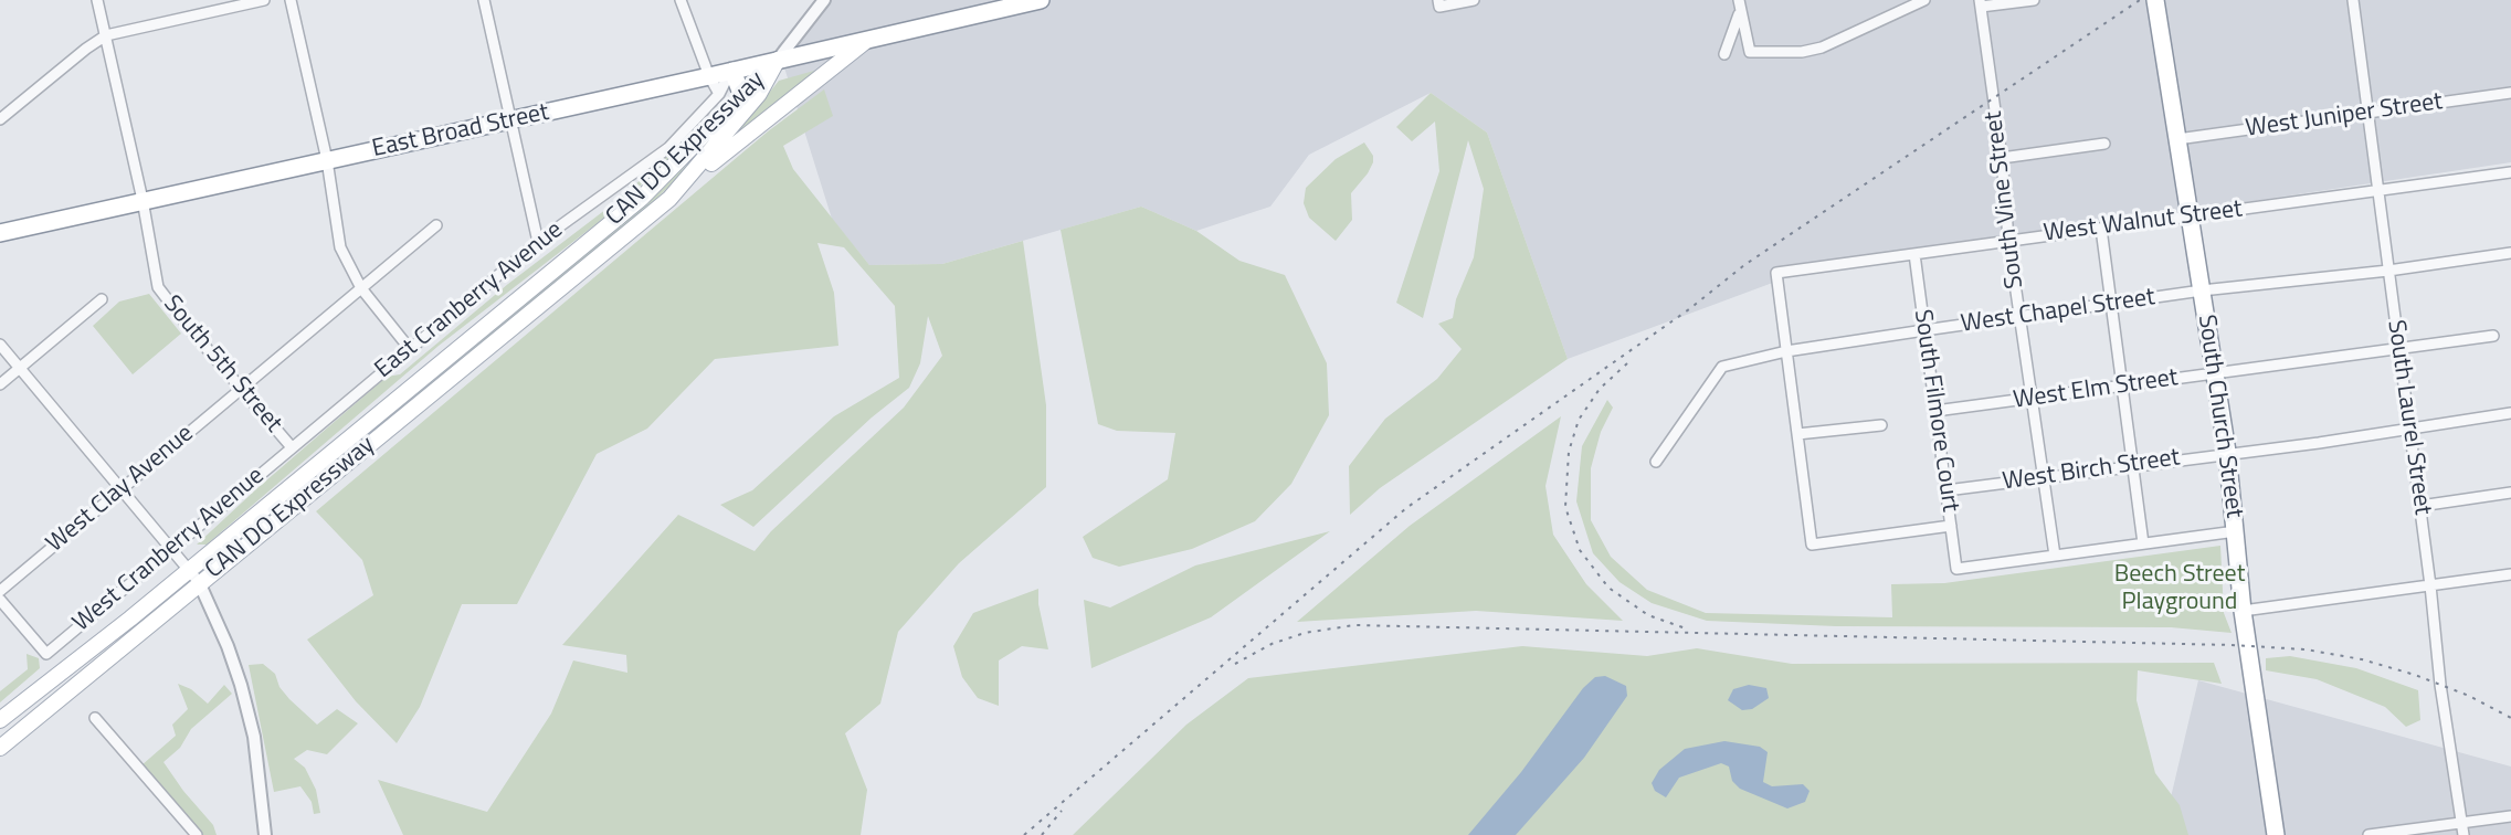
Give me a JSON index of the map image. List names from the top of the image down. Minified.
{"streets":{"highway":["East Broad Street","South Church Street"],"main road":["CAN DO Expressway"],"street":["West Juniper Street","South Vine Street","West Walnut Street","East Cranberry Avenue","West Chapel Street","South 5th Street","West Elm Street","South Filmore Court","South Laurel Street","West Birch Street","West Clay Avenue","West Cranberry Avenue"]},"crossings":[["West Juniper Street","South Church Street"],["West Juniper Street","South Laurel Street"],["East Broad Street","CAN DO Expressway"],["East Broad Street","East Cranberry Avenue"],["East Broad Street","South 5th Street"],["South Vine Street","West Walnut Street"],["South Vine Street","West Chapel Street"],["South Vine Street","West Elm Street"],["South Vine Street","South Filmore Court"],["South Vine Street","West Birch Street"],["West Walnut Street","West Chapel Street"],["West Walnut Street","South Filmore Court"],["West Walnut Street","South Church Street"],["West Walnut Street","South Laurel Street"],["East Cranberry Avenue","South 5th Street"],["East Cranberry Avenue","West Cranberry Avenue"],["West Chapel Street","South Filmore Court"],["West Chapel Street","South Church Street"],["West Chapel Street","South Laurel Street"],["South 5th Street","West Clay Avenue"],["South 5th Street","West Cranberry Avenue"],["West Elm Street","South Filmore Court"],["West Elm Street","South Church Street"],["West Elm Street","South Laurel Street"],["South Filmore Court","West Birch Street"],["South Church Street","West Birch Street"],["South Laurel Street","West Birch Street"]],"parks":["Beech Street Playground"]}
